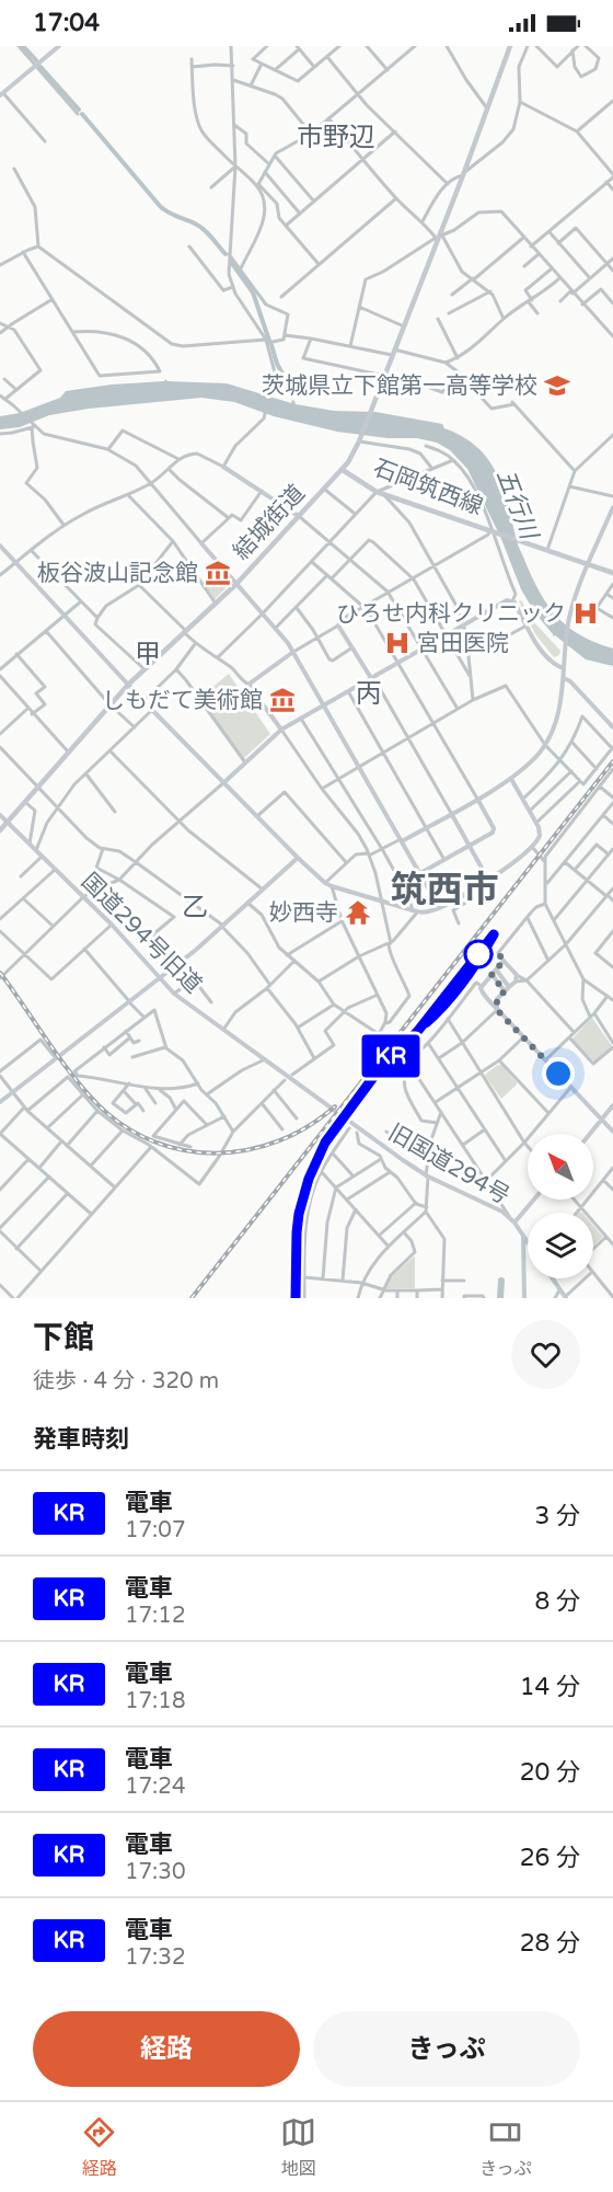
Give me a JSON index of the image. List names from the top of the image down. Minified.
{"streets":{"main road":["石岡筑西線","結城街道"],"street":["国道294号旧道","旧国道294号"]},"crossings":[["石岡筑西線","結城街道"],["結城街道","国道294号旧道"],["国道294号旧道","旧国道294号"]],"districts":["市野辺","甲","丙","筑西市","乙"],"water":["五行川"],"places":{"school or university":["茨城県立下館第一高等学校"],"museum":["板谷波山記念館","しもだて美術館"],"hospital":["ひろせ内科クリニック","宮田医院"],"temple":["妙西寺"]},"north":"top left","page":{"status":"17:04","on_map":"KR","heading":[["下館","徒歩 · 4 分 · 320 m"],"発車時刻"],"list":[{"mark":"KR","name":"電車","note":"17:07","value":"3 分"},{"mark":"KR","name":"電車","note":"17:12","value":"8 分"},{"mark":"KR","name":"電車","note":"17:18","value":"14 分"},{"mark":"KR","name":"電車","note":"17:24","value":"20 分"},{"mark":"KR","name":"電車","note":"17:30","value":"26 分"},{"mark":"KR","name":"電車","note":"17:32","value":"28 分"}],"buttons":["経路","きっぷ"],"tabs":["経路","地図","きっぷ"]}}
